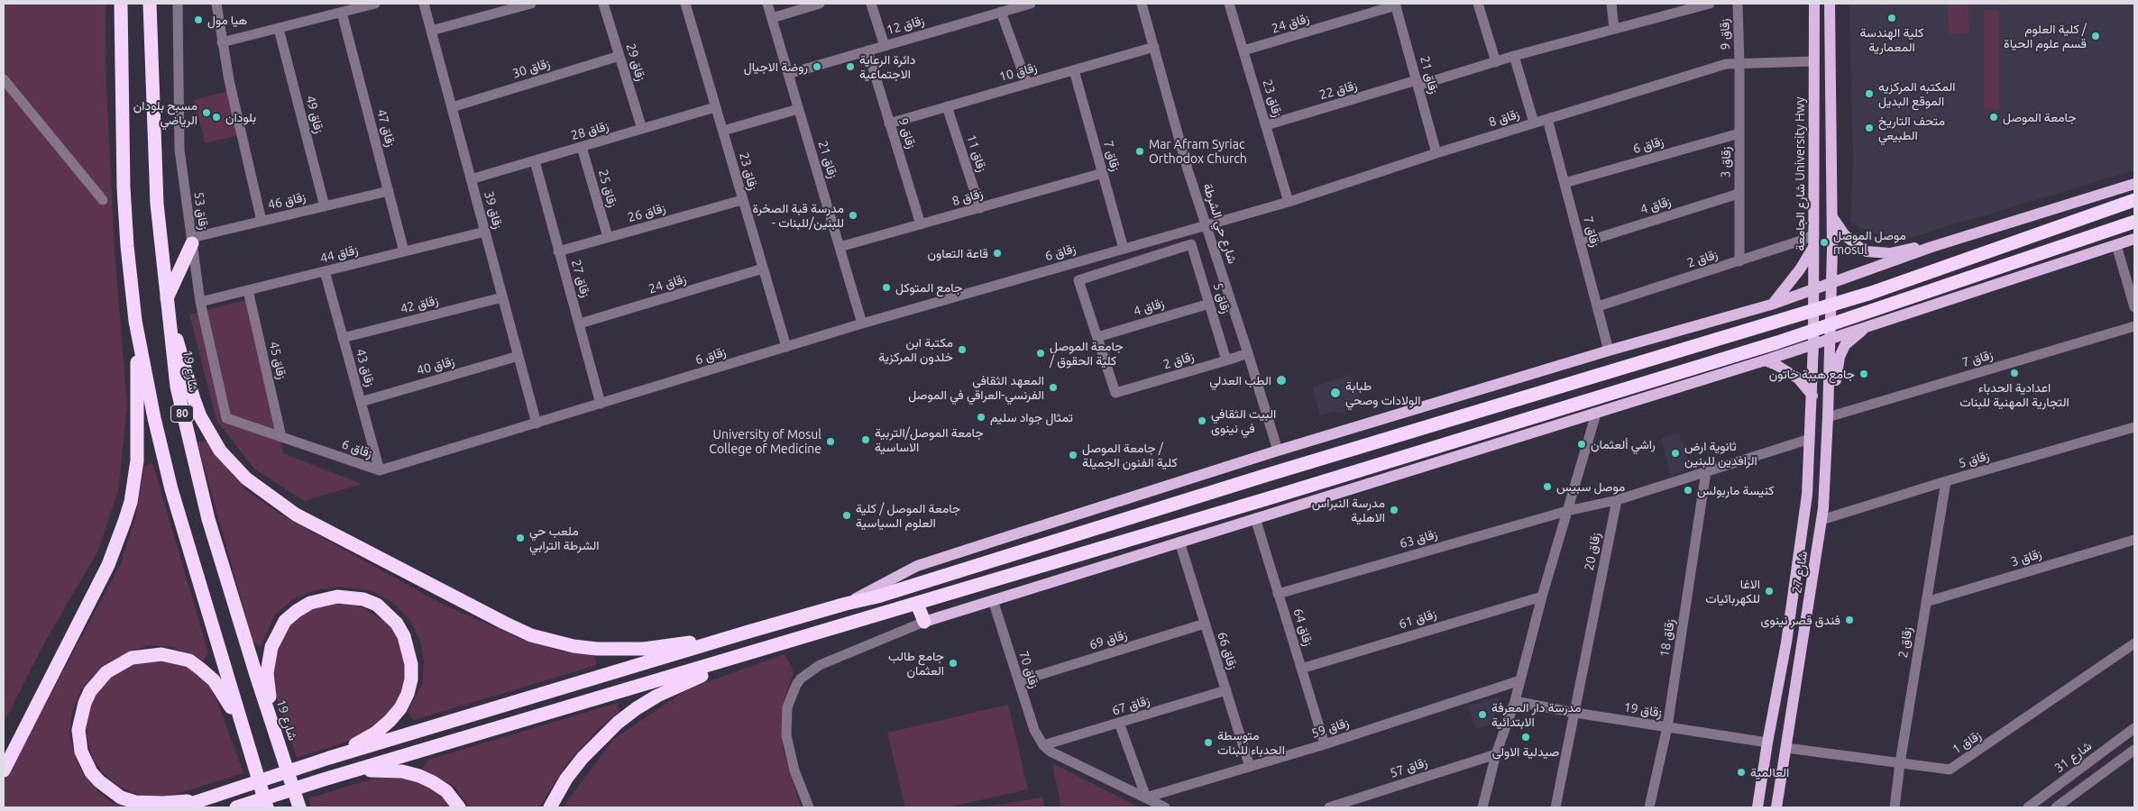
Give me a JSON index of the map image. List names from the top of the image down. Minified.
{"streets":{"highway":["شارع 19","80"],"main road":["شارع الجامعة University Hwy","شارع 27"],"street":["زقاق 24","زقاق 12","زقاق 9","زقاق 29","زقاق 30","زقاق 10","زقاق 21","زقاق 22","زقاق 23","زقاق 49","زقاق 8","زقاق 47","زقاق 28","زقاق 6","زقاق 11","زقاق 7","زقاق 3","زقاق 25","زقاق 46","زقاق 4","زقاق 39","زقاق 53","زقاق 26","شارع حي الشرطة","زقاق 44","زقاق 2","زقاق 27","زقاق 5","زقاق 42","زقاق 45","زقاق 40","زقاق 43","زقاق 63","زقاق 20","زقاق 61","زقاق 64","زقاق 18","زقاق 69","زقاق 66","زقاق 70","زقاق 67","زقاق 19","زقاق 59","زقاق 1","شارع 31","زقاق 57"]},"crossings":[["زقاق 24","زقاق 21"],["زقاق 24","زقاق 23"],["زقاق 24","زقاق 27"],["زقاق 12","زقاق 9"],["زقاق 12","زقاق 21"],["زقاق 9","زقاق 10"],["زقاق 9","زقاق 8"],["زقاق 9","زقاق 3"],["زقاق 29","زقاق 30"],["زقاق 29","زقاق 28"],["زقاق 30","زقاق 39"],["زقاق 10","زقاق 11"],["زقاق 10","زقاق 7"],["زقاق 10","شارع حي الشرطة"],["زقاق 21","زقاق 22"],["زقاق 21","زقاق 8"],["زقاق 21","زقاق 6"],["زقاق 22","زقاق 23"],["زقاق 23","زقاق 8"],["زقاق 23","زقاق 28"],["زقاق 23","زقاق 6"],["زقاق 23","زقاق 26"],["زقاق 49","زقاق 46"],["زقاق 8","زقاق 6"],["زقاق 8","زقاق 11"],["زقاق 8","زقاق 7"],["زقاق 8","زقاق 3"],["زقاق 8","شارع الجامعة University Hwy"],["زقاق 8","شارع حي الشرطة"],["زقاق 47","زقاق 46"],["زقاق 47","زقاق 44"],["زقاق 28","زقاق 25"],["زقاق 28","زقاق 39"],["زقاق 28","زقاق 27"],["زقاق 6","زقاق 7"],["زقاق 6","زقاق 3"],["زقاق 6","زقاق 39"],["زقاق 6","زقاق 53"],["زقاق 6","شارع حي الشرطة"],["زقاق 6","زقاق 27"],["زقاق 6","زقاق 45"],["زقاق 6","زقاق 43"],["زقاق 7","زقاق 4"],["زقاق 7","زقاق 2"],["زقاق 7","شارع 27"],["زقاق 3","زقاق 4"],["زقاق 3","زقاق 2"],["شارع الجامعة University Hwy","زقاق 2"],["شارع الجامعة University Hwy","شارع 27"],["زقاق 25","زقاق 26"],["زقاق 46","زقاق 53"],["زقاق 4","زقاق 2"],["زقاق 4","زقاق 5"],["زقاق 39","زقاق 44"],["زقاق 39","زقاق 42"],["زقاق 39","زقاق 40"],["زقاق 53","زقاق 44"],["زقاق 26","زقاق 27"],["شارع حي الشرطة","زقاق 2"],["زقاق 44","زقاق 45"],["زقاق 44","زقاق 43"],["زقاق 2","زقاق 5"],["زقاق 2","زقاق 1"],["زقاق 5","شارع 27"],["زقاق 42","زقاق 43"],["زقاق 40","زقاق 43"],["زقاق 63","زقاق 20"],["زقاق 63","زقاق 64"],["زقاق 20","زقاق 19"],["شارع 27","زقاق 19"],["شارع 27","زقاق 1"],["زقاق 61","زقاق 64"],["زقاق 64","زقاق 59"],["زقاق 18","زقاق 19"],["زقاق 69","زقاق 66"],["زقاق 69","زقاق 70"],["زقاق 66","زقاق 67"],["زقاق 66","زقاق 59"],["زقاق 70","زقاق 67"]],"places":["كلية الهندسة المعمارية","هيا مول","كلية العلوم / قسم علوم الحياة","روضة الاجيال","دائرة الرعاية الاجتماعية","المكتبه المركزيه الموقع البديل","مسبح بلودان الرياضي","بلودان","جامعة الموصل","متحف التاريخ الطبيعي","Mar Afram Syriac Orthodox Church","مدرسة قبة الصخرة - للبنين/للبنات","موصل الموصل mosul","قاعة التعاون","جامع المتوكل","مكتبة ابن خلدون المركزية","جامعة الموصل / كلية الحقوق","اعدادية الحدباء التجارية المهنية للبنات","جامع هيبة خاتون","الطب العدلي","المعهد الثقافي الفرنسي-العراقي في الموصل","طبابة الولادات وصحي","تمثال جواد سليم","البيت الثقافي في نينوى","جامعة الموصل/التربية الاساسية","University of Mosul College of Medicine","راشي ألعثمان","ثانوية ارض الرافدين للبنين","جامعة الموصل / كلية الفنون الجميلة","موصل سبيس","كنيسة ماربولس","مدرسة النبراس الاهلية","جامعة الموصل / كلية العلوم السياسية","ملعب حي الشرطة الترابي","الاغا للكهربائيات","فندق قصر نينوى","جامع طالب العثمان","مدرسة دار المعرفة الابتدائية","صيدلية الاولى","متوسطة الحدباء للبنات","العالمية"]}
